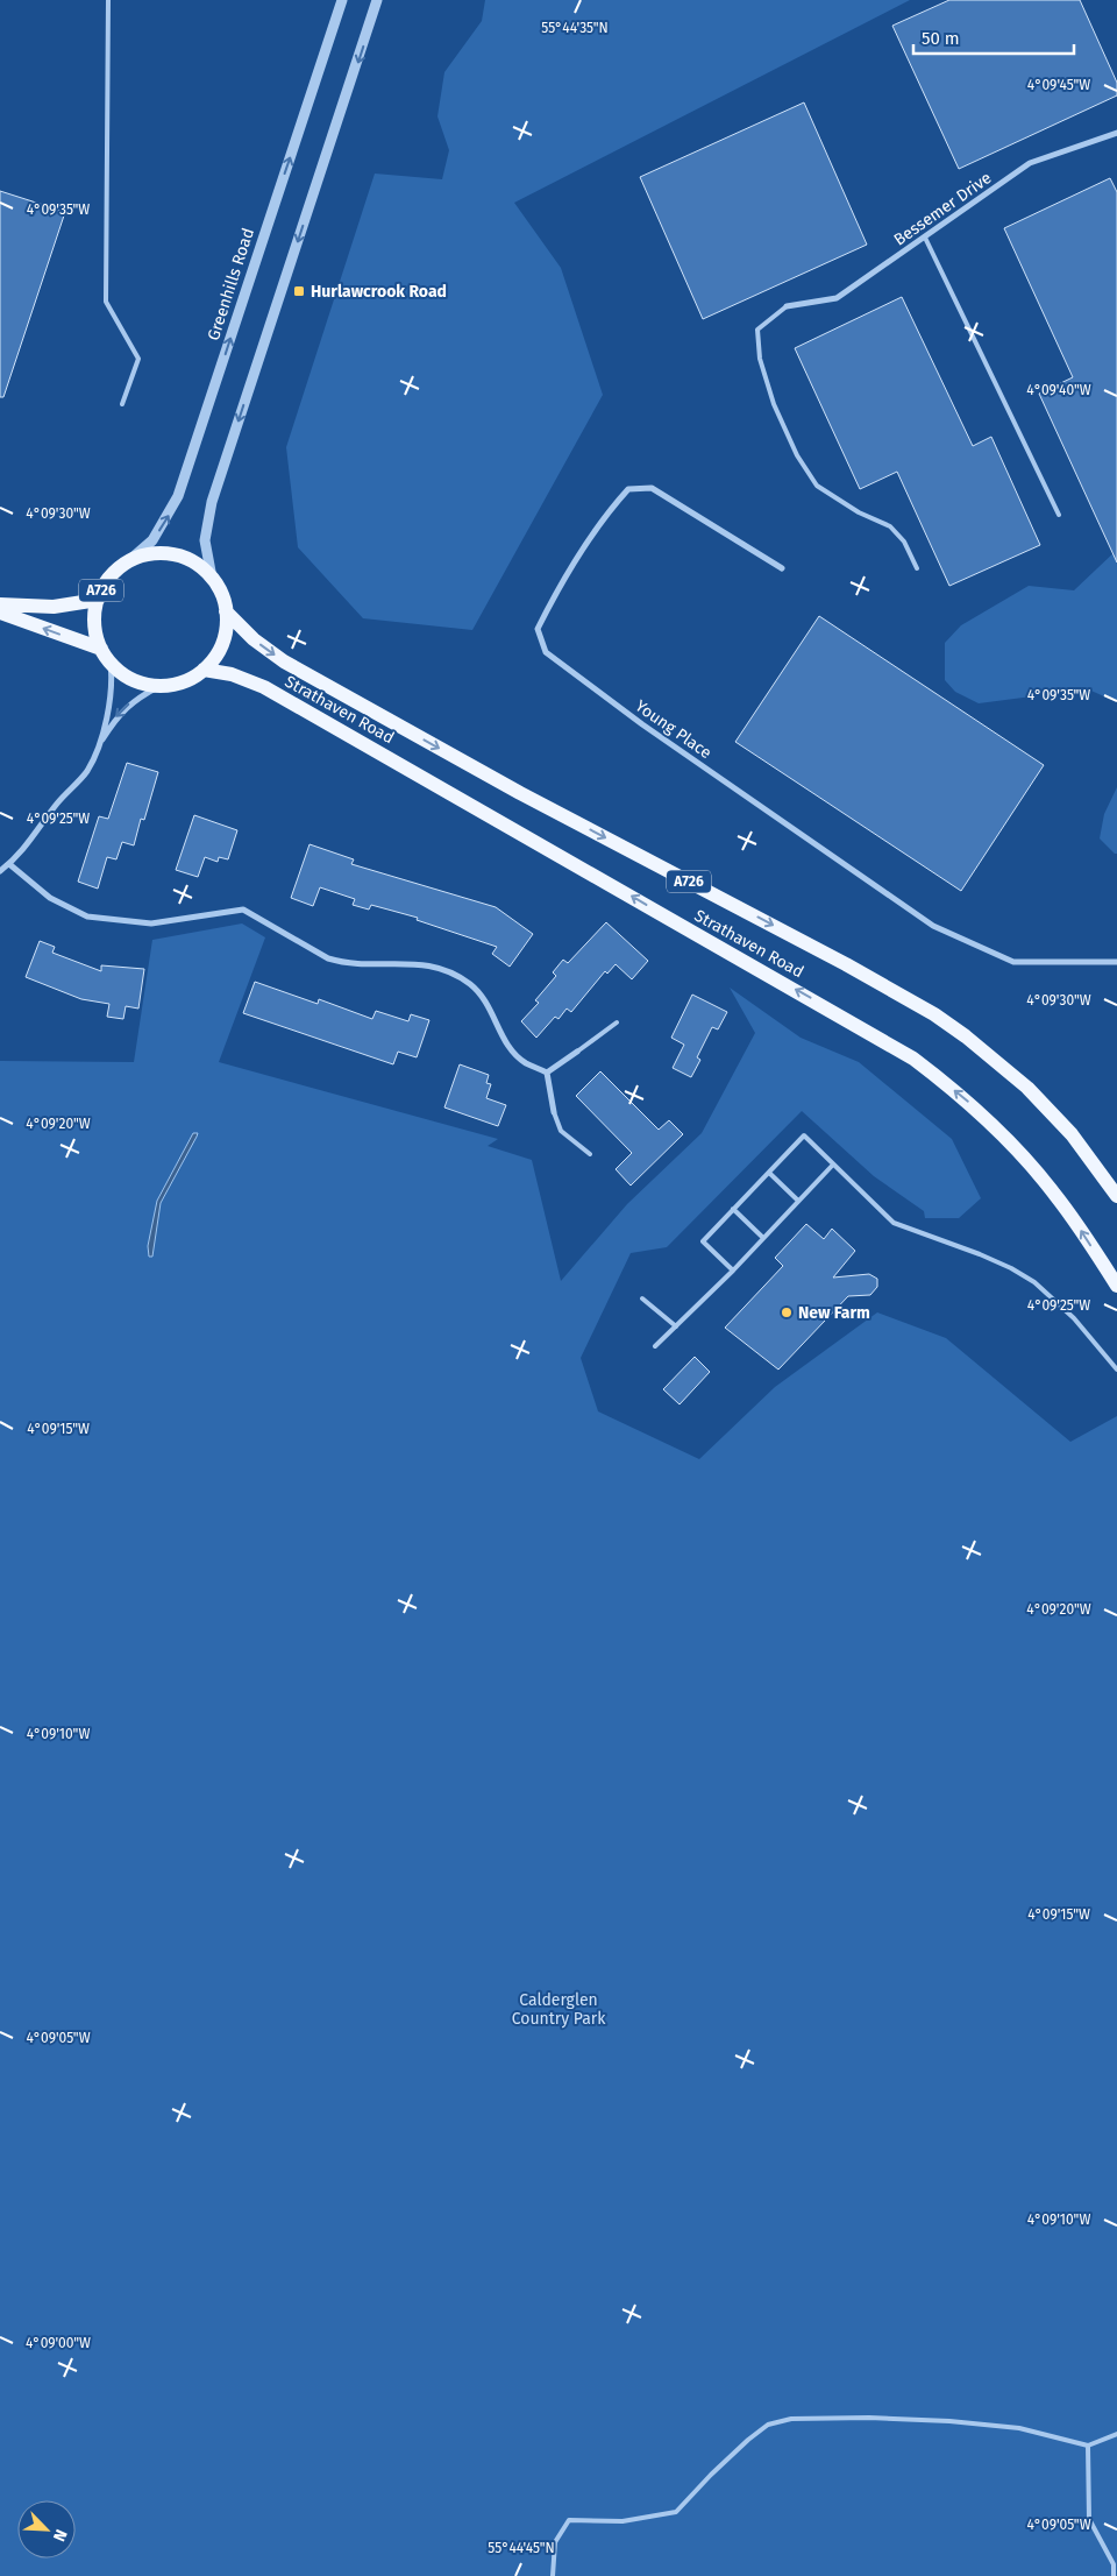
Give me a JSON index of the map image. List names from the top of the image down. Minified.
{"streets":{"main road":["A726","Strathaven Road"],"street":["Bessemer Drive","Greenhills Road","Young Place"]},"crossings":[["Greenhills Road","A726"],["Greenhills Road","Strathaven Road"],["A726","Strathaven Road"]],"parks":["Calderglen Country Park"],"places":{"transit":["Hurlawcrook Road"],"other":["New Farm"]},"scale_bar":"50 m","north":"bottom right","coordinates":["55°44'35\"N","4°09'45\"W","4°09'35\"W","4°09'40\"W","4°09'30\"W","4°09'25\"W","4°09'20\"W","4°09'15\"W","4°09'10\"W","4°09'05\"W","4°09'00\"W","55°44'45\"N"]}
